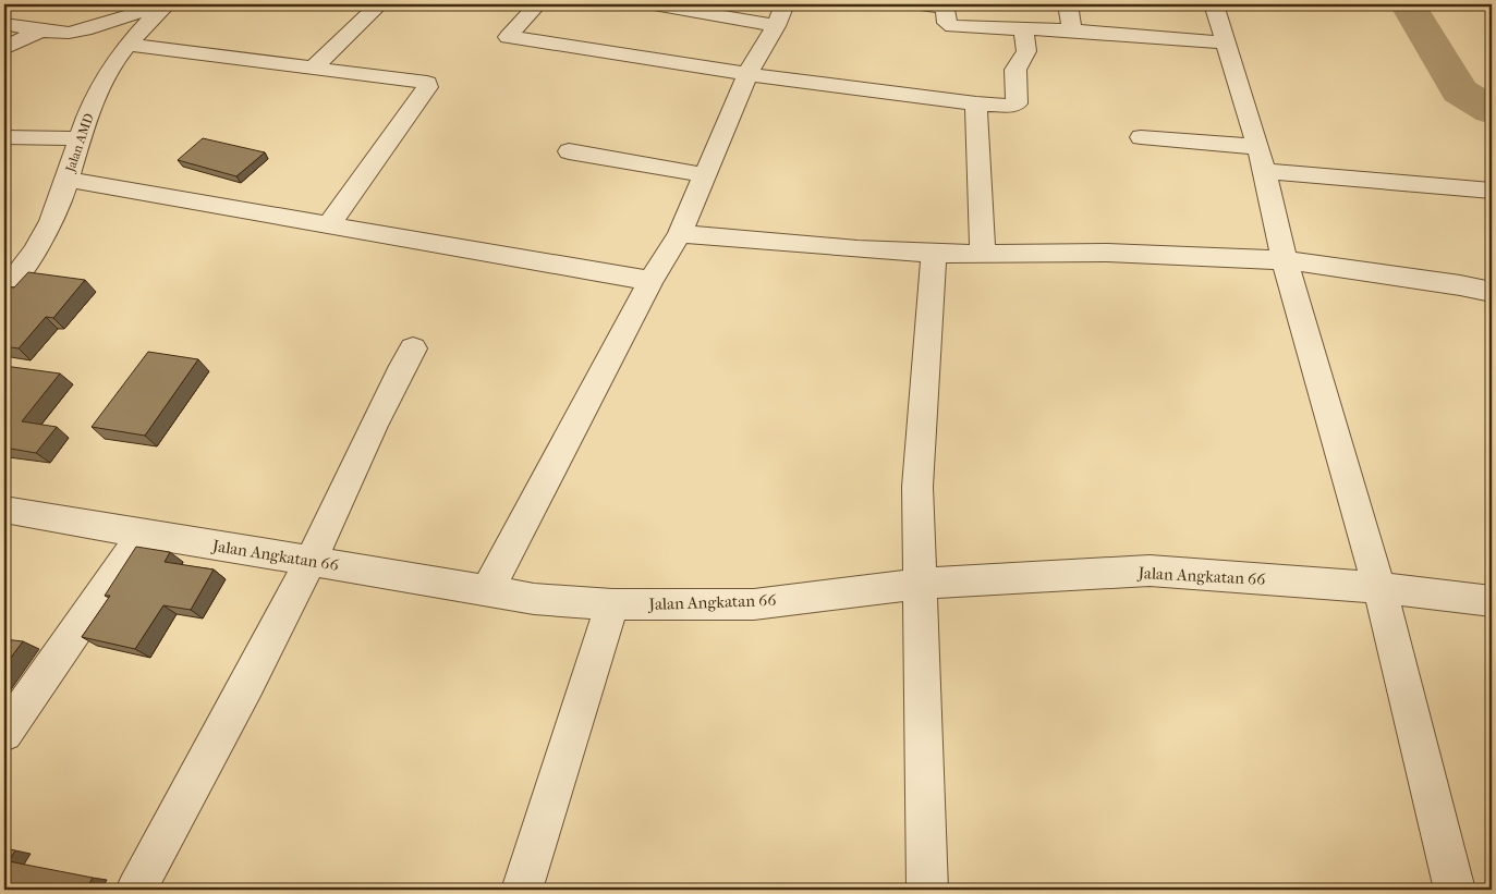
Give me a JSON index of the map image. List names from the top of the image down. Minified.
{"streets":{"street":["Jalan AMD","Jalan Angkatan 66"]}}
